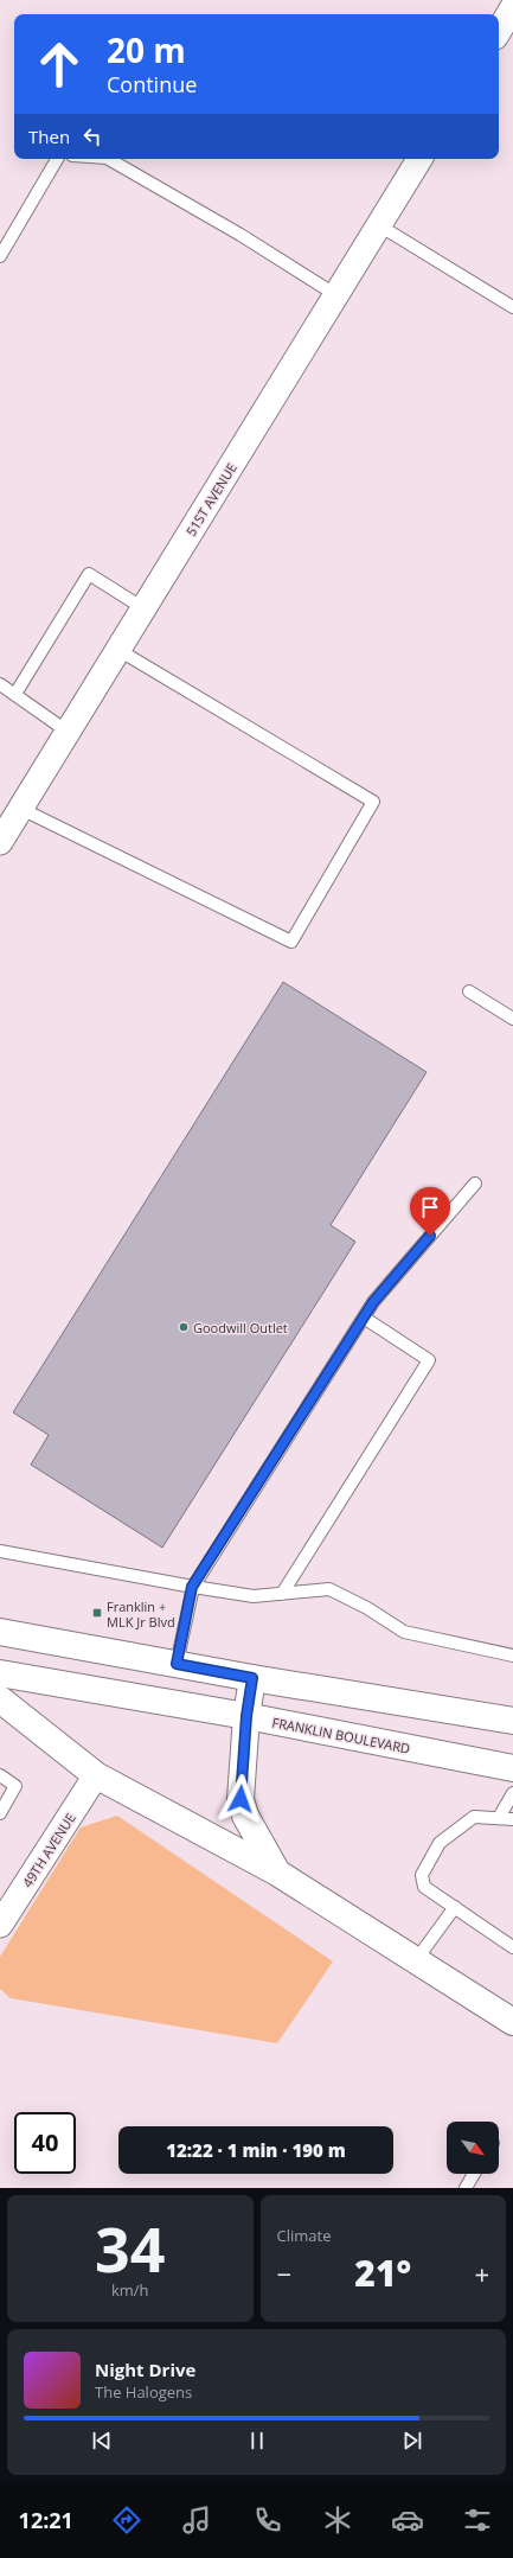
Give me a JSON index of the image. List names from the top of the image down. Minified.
{"streets":{"main road":["FRANKLIN BOULEVARD"],"street":["51ST AVENUE","49TH AVENUE"]},"places":{"other":["Goodwill Outlet"],"transit":["Franklin + MLK Jr Blvd"]},"north":"bottom right","page":{"turn":["20 m","Continue"],"then":"Then","limit":"40","trip":"12:22 · 1 min · 190 m","tile":[["34","km/h"],"Climate"],"heat":["−","21°","+"],"song":["Night Drive","The Halogens"],"tabs":"12:21"}}
